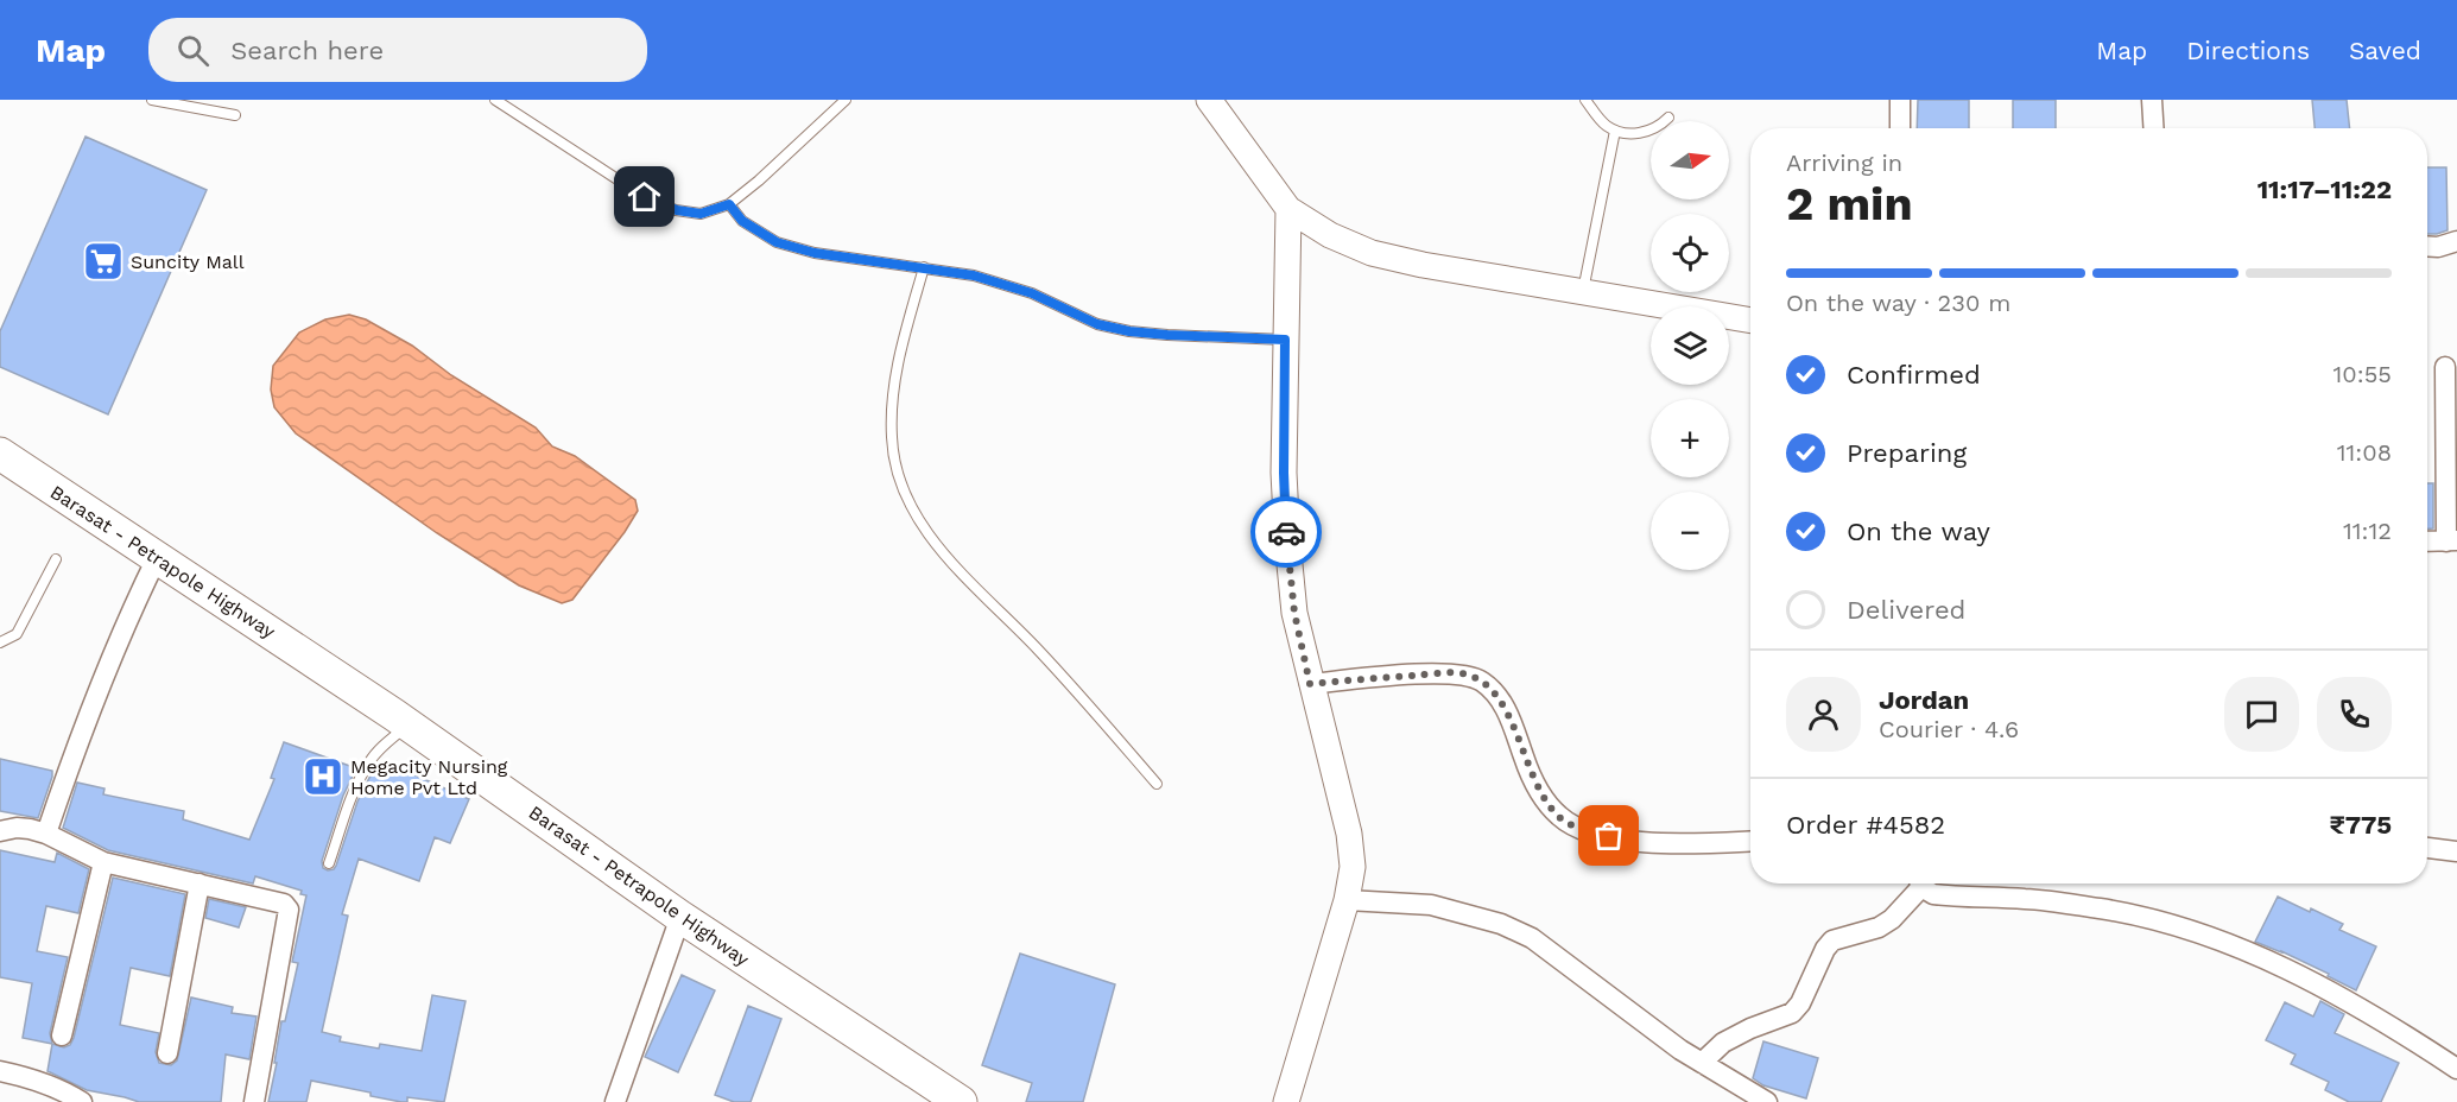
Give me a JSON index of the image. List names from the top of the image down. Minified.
{"streets":{"highway":["Barasat - Petrapole Highway"]},"places":{"supermarket":["Suncity Mall"],"hospital":["Megacity Nursing Home Pvt Ltd"]},"north":"right","page":{"header":"Map","search":"Search here","nav":["Map","Directions","Saved"],"map_buttons":["+","−"],"heading":["2 min","Arriving in","11:17–11:22"],"panel":["Jordan","Courier · 4.6","Order #4582","₹775"],"bar":"On the way · 230 m","list":[["Confirmed","10:55"],["Preparing","11:08"],["On the way","11:12"],"Delivered"]}}
